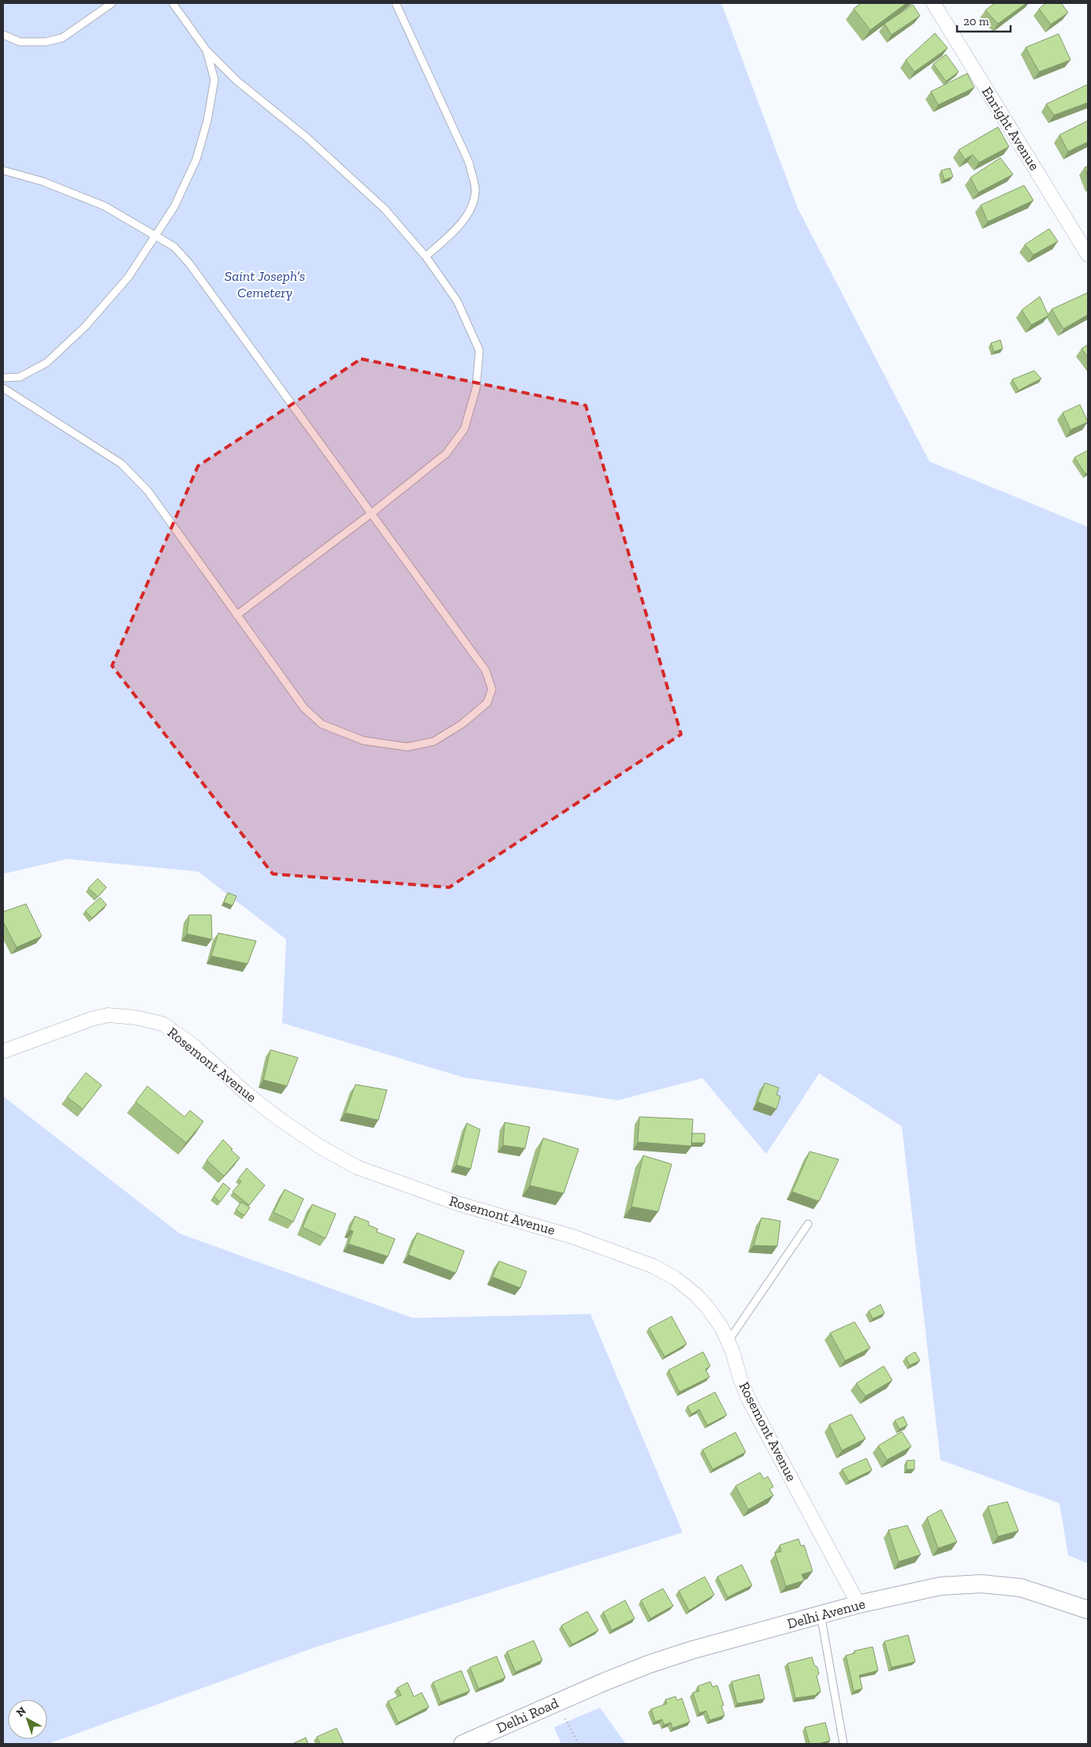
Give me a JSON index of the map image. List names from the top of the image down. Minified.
{"streets":{"street":["Enright Avenue","Rosemont Avenue","Delhi Avenue","Delhi Road"]},"crossings":[["Rosemont Avenue","Delhi Avenue"],["Delhi Avenue","Delhi Road"]],"parks":["Saint Joseph’s Cemetery"],"scale_bar":"20 m","north":"top left"}
